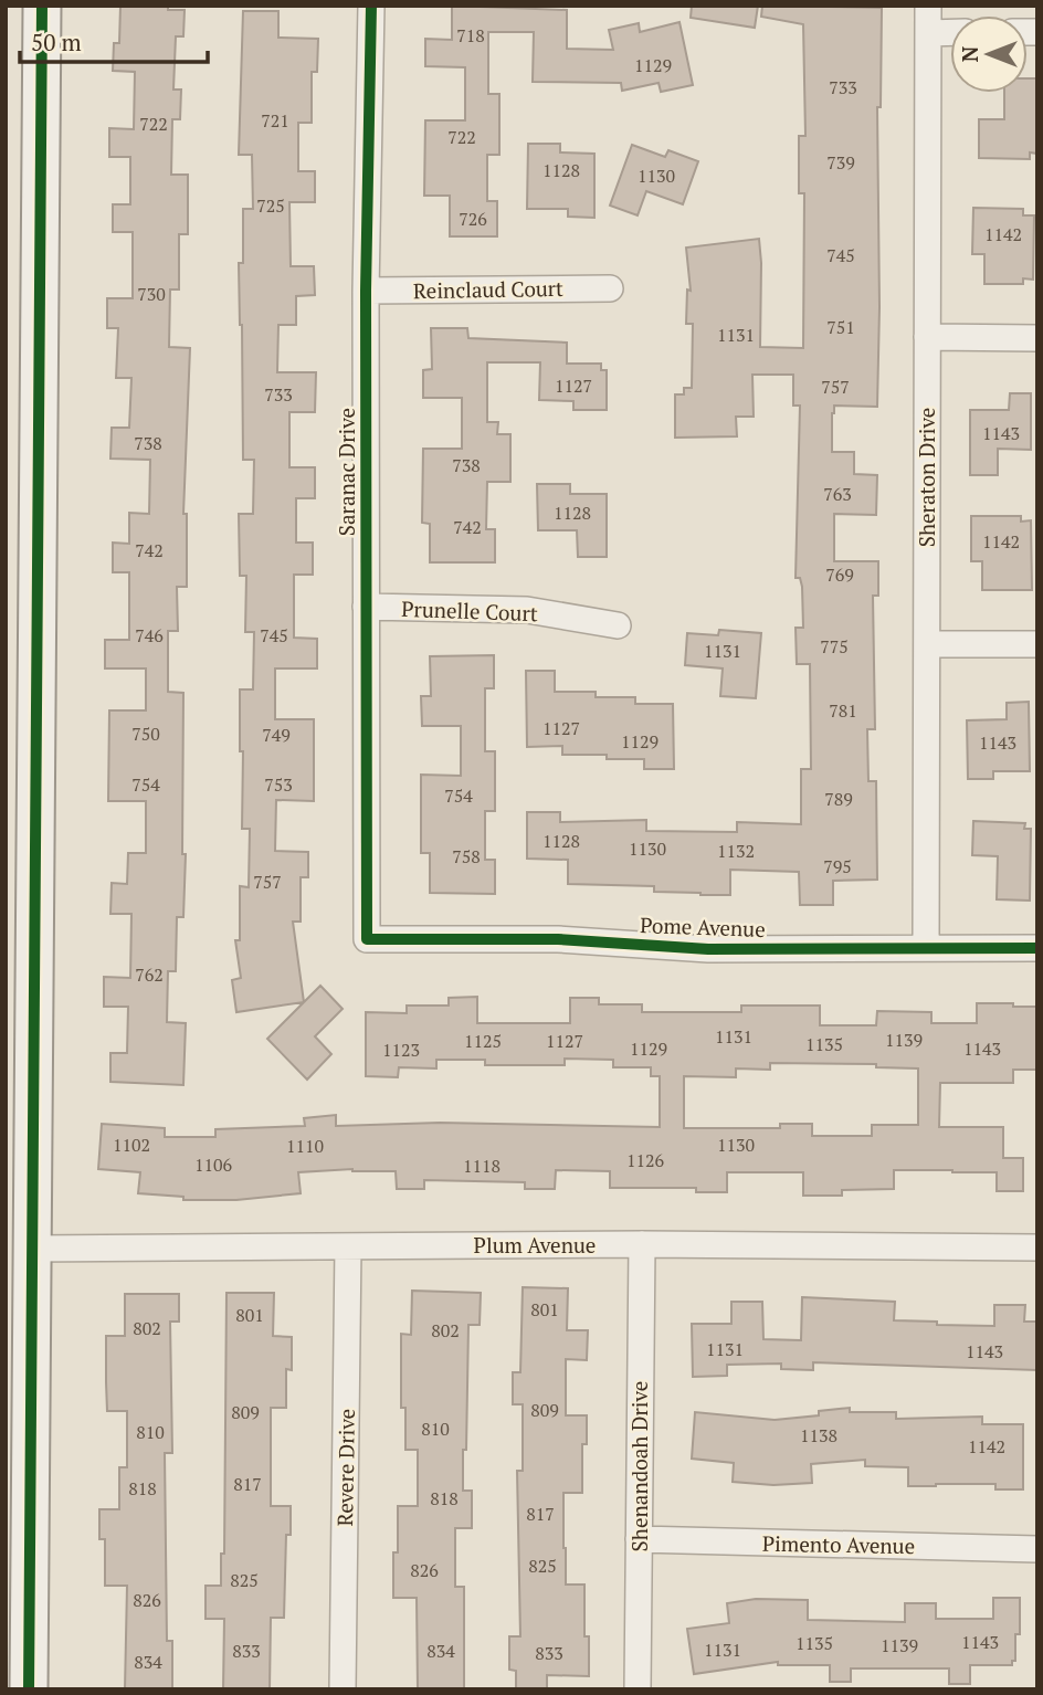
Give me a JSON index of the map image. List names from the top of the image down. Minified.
{"streets":{"street":["Reinclaud Court","Saranac Drive","Sheraton Drive","Prunelle Court","Pome Avenue","Plum Avenue","Shenandoah Drive","Revere Drive","Pimento Avenue"]},"crossings":[["Reinclaud Court","Saranac Drive"],["Saranac Drive","Prunelle Court"],["Saranac Drive","Pome Avenue"],["Sheraton Drive","Pome Avenue"],["Plum Avenue","Shenandoah Drive"],["Plum Avenue","Revere Drive"],["Shenandoah Drive","Pimento Avenue"]],"house_numbers":["718","1129","733","721","722","722","739","1128","1130","725","726","1142","745","730","751","1131","1127","757","733","1143","738","738","763","1128","742","1142","742","769","746","745","775","1131","781","1127","750","749","1129","1143","754","753","754","789","1128","1130","1132","758","795","757","762","1131","1139","1125","1127","1135","1129","1143","1123","1102","1130","1110","1126","1106","1118","801","801","802","802","1131","1143","809","809","810","810","1138","1142","817","818","818","817","825","826","825","826","1143","1135","1139","1131","833","834","833","834"],"scale_bar":"50 m","north":"left"}
